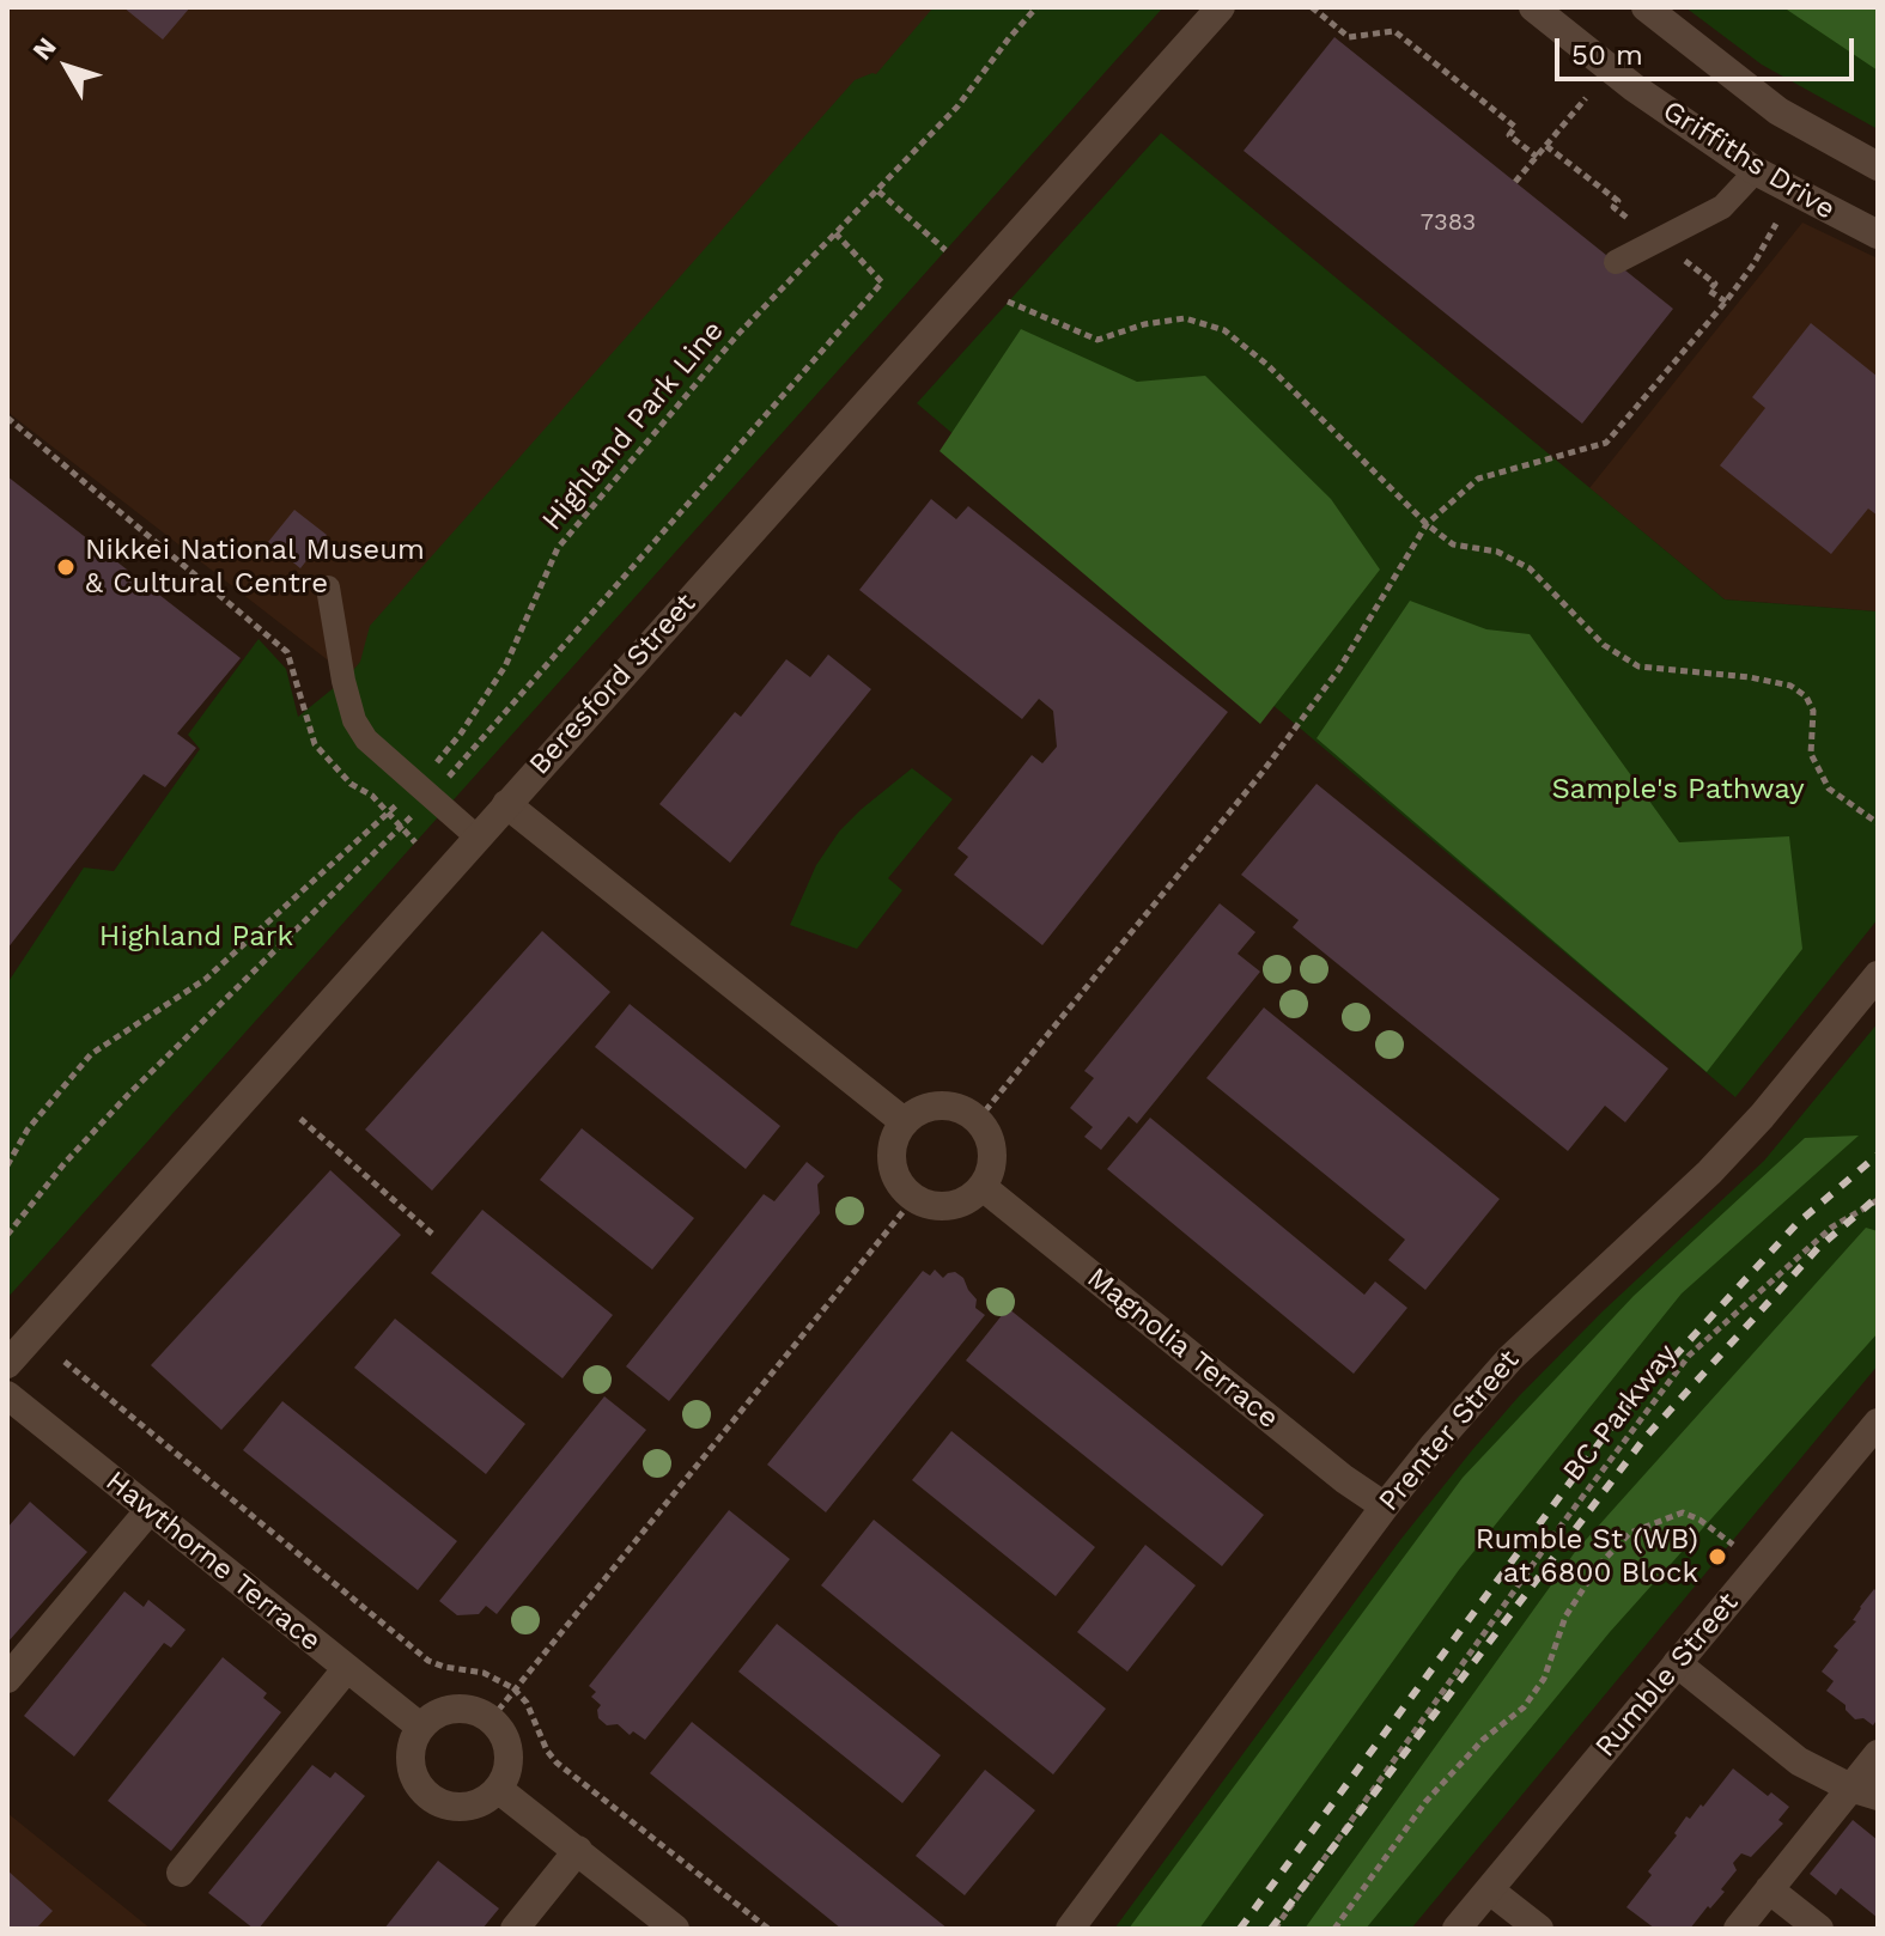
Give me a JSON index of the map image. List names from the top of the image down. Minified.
{"streets":{"street":["Griffiths Drive","Beresford Street","Magnolia Terrace","Prenter Street","Hawthorne Terrace","Rumble Street"],"path":["Highland Park Line","BC Parkway"]},"crossings":[["Magnolia Terrace","Prenter Street"]],"parks":["Sample's Pathway","Highland Park"],"places":["Nikkei National Museum & Cultural Centre","Rumble St (WB) at 6800 Block"],"house_numbers":["7383"],"scale_bar":"50 m","north":"top left"}
